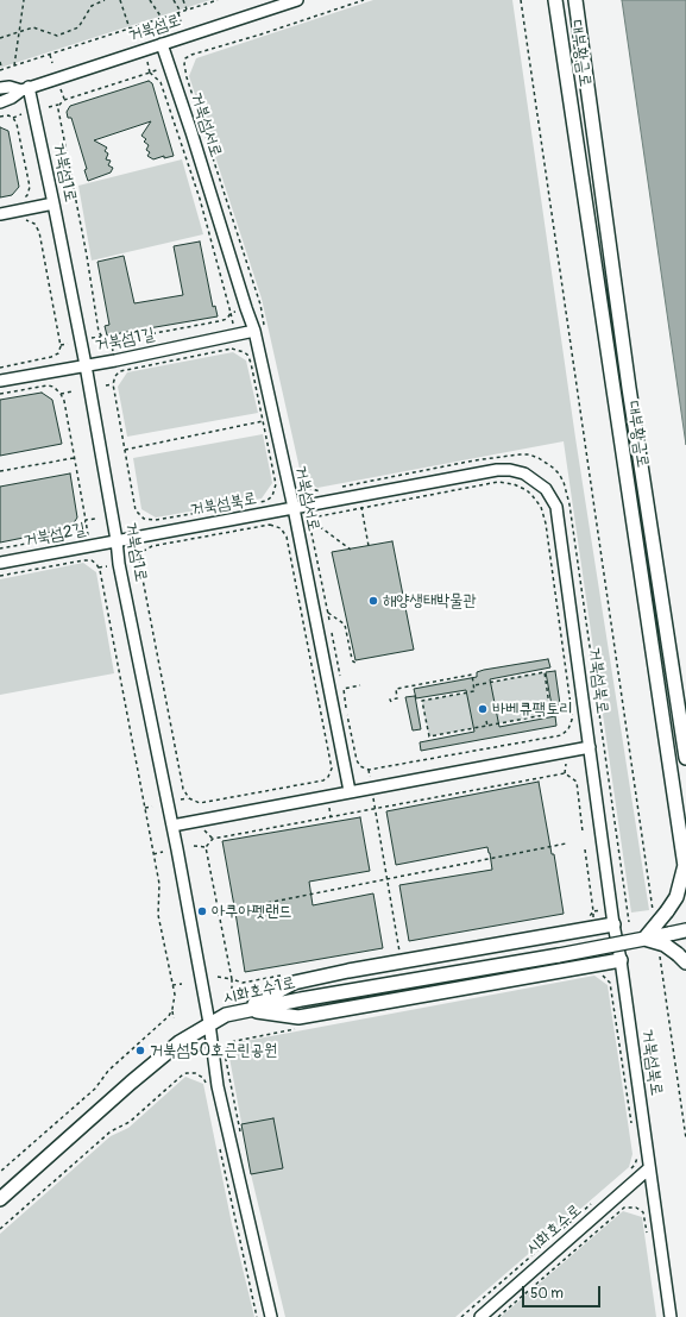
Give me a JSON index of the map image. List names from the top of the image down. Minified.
{"streets":{"main road":["대부황금로","시화호수1로"],"street":["거북섬로","거북섬서로","거북섬1로","거북섬1길","거북섬북로","거북섬2길","시화호수로"]},"crossings":[["거북섬로","거북섬서로"],["거북섬로","거북섬1로"],["거북섬서로","거북섬1길"],["거북섬서로","거북섬북로"],["거북섬1로","거북섬1길"],["거북섬1로","거북섬북로"],["거북섬1로","거북섬2길"],["거북섬1로","시화호수1로"],["거북섬북로","거북섬2길"],["거북섬북로","시화호수로"]],"places":["해양생태박물관","바베큐팩토리","아쿠아펫랜드","거북섬50호근린공원"],"scale_bar":"50 m"}
